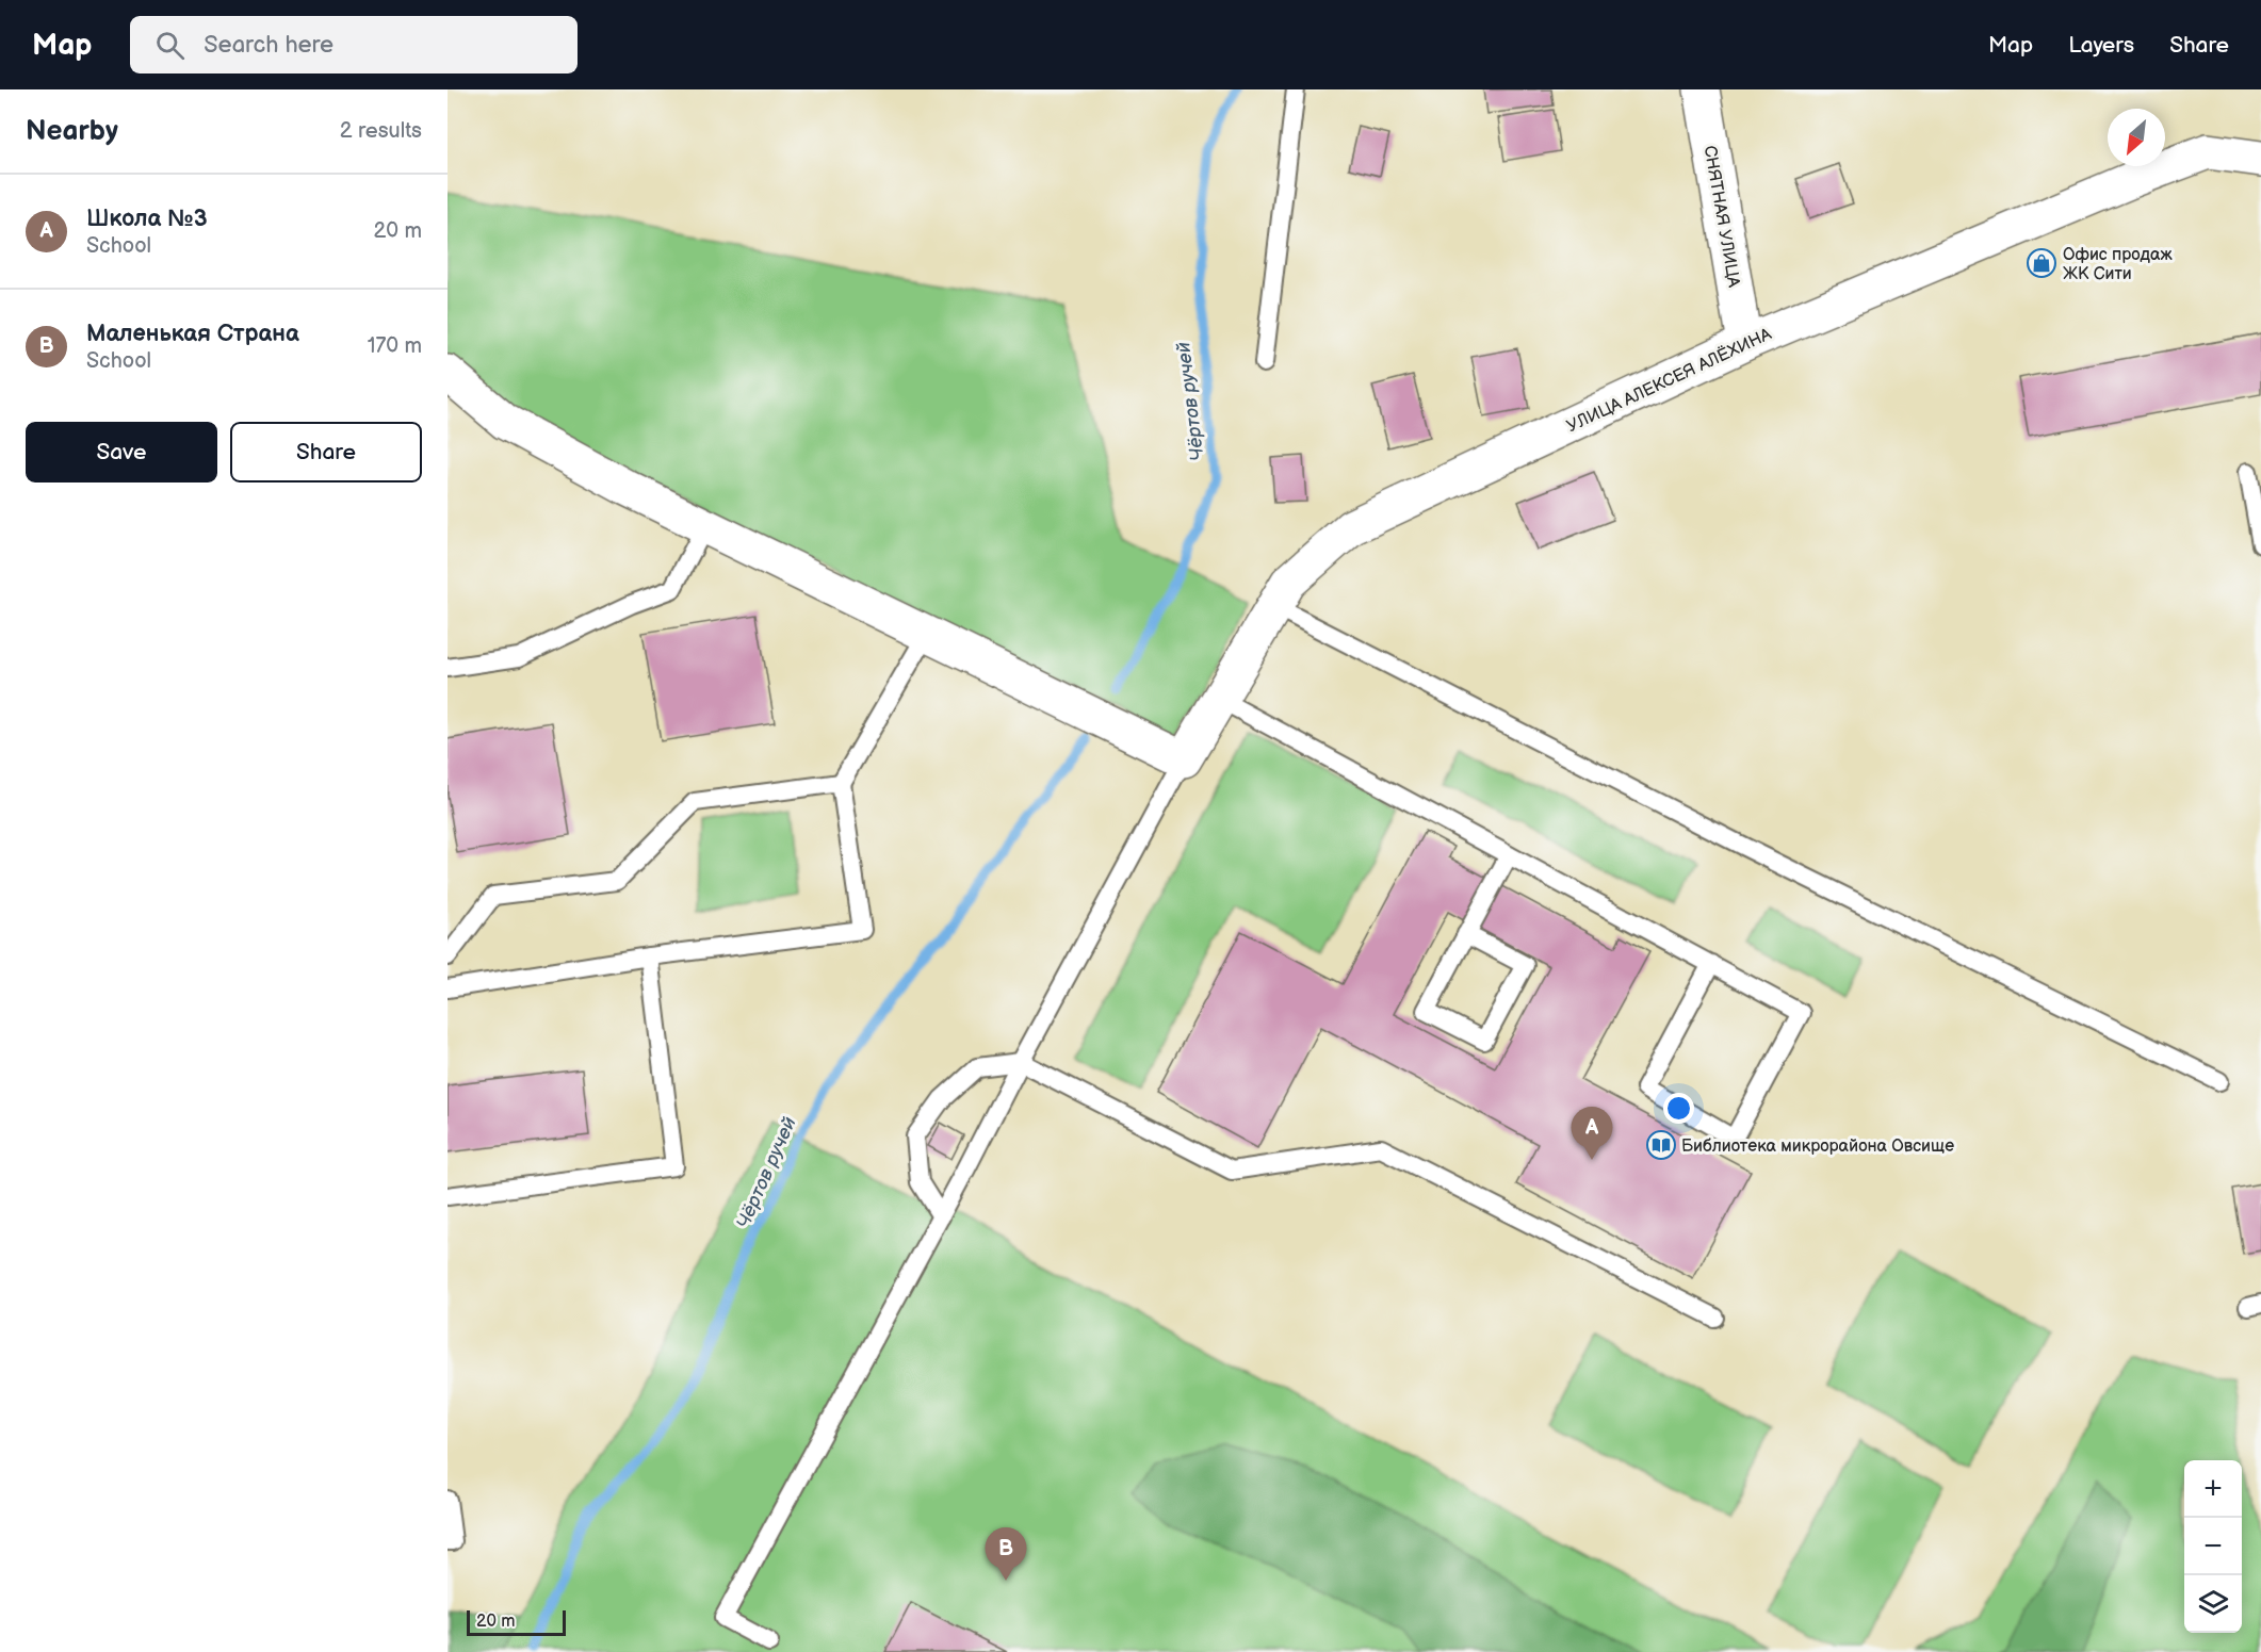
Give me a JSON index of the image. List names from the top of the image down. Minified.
{"streets":{"street":["СНЯТНАЯ УЛИЦА","УЛИЦА АЛЕКСЕЯ АЛЁХИНА"]},"crossings":[["СНЯТНАЯ УЛИЦА","УЛИЦА АЛЕКСЕЯ АЛЁХИНА"]],"water":["Чёртов ручей"],"places":{"shop":["Офис продаж ЖК Сити"],"library":["Библиотека микрорайона Овсище"]},"scale_bar":"20 m","north":"bottom left","page":{"header":"Map","search":"Search here","nav":["Map","Layers","Share"],"heading":["Nearby","2 results"],"list":[{"mark":"A","name":"Школа №3","note":"School","value":"20 m"},{"mark":"B","name":"Маленькая Страна","note":"School","value":"170 m"}],"buttons":["Save","Share"],"pins":["A","B"],"map_buttons":["+","−"],"scale":"20 m"}}
